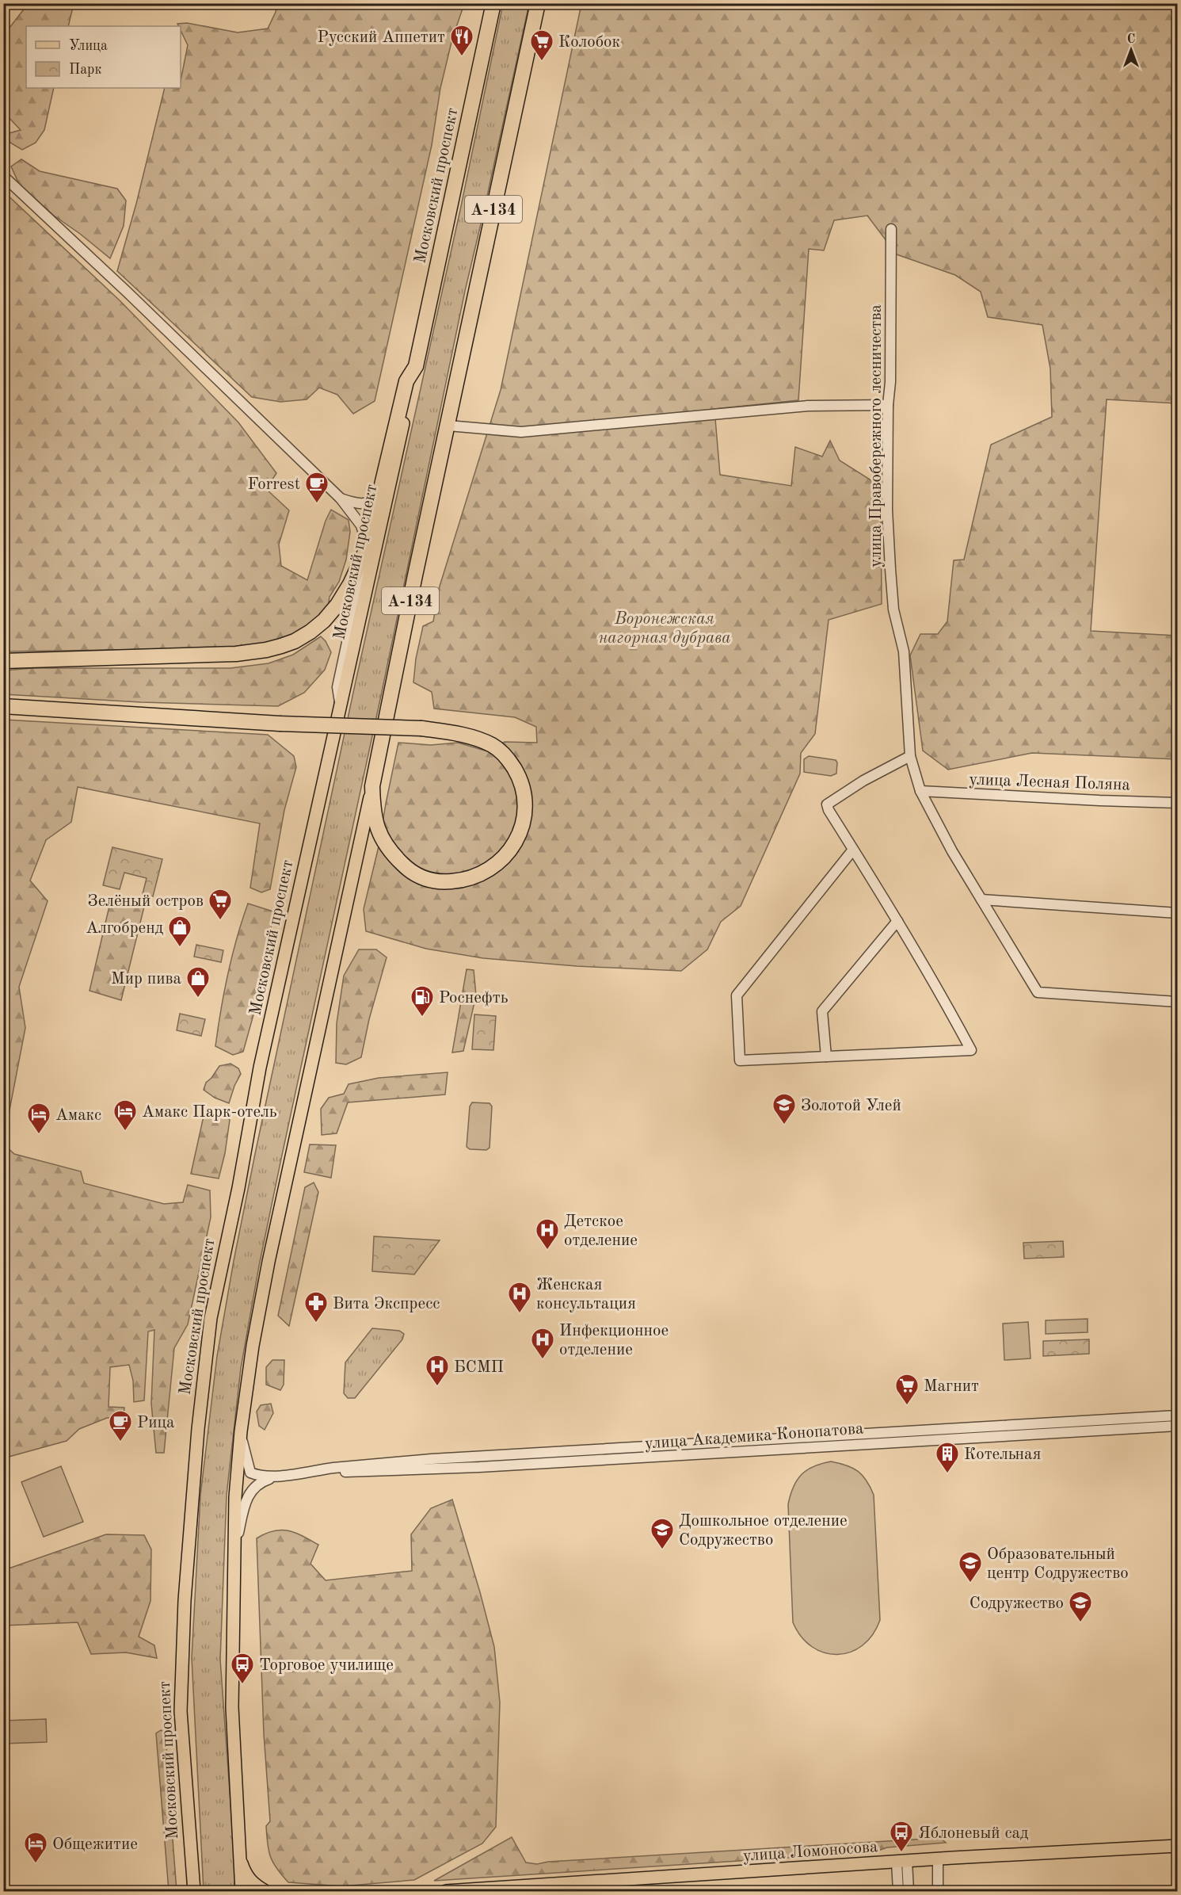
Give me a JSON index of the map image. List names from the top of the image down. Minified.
{"streets":{"highway":["Московский проспект","А-134"],"main road":["улица Ломоносова"],"street":["улица Правобережного лесничества","улица Лесная Поляна","улица Академика Конопатова"]},"parks":["Воронежская нагорная дубрава"],"places":{"restaurant":["Русский Аппетит"],"supermarket":["Колобок","Зелёный остров","Магнит"],"cafe":["Forrest","Рица"],"shop":["Алгобренд","Мир пива"],"fuel station":["Роснефть"],"school or university":["Золотой Улей","Дошкольное отделение Содружество","Образовательный центр Содружество","Содружество"],"hotel":["Амакс Парк-отель","Амакс","Общежитие"],"hospital":["Детское отделение","Женская консультация","Инфекционное отделение","БСМП"],"pharmacy":["Вита Экспресс"],"building":["Котельная"],"bus stop":["Торговое училище","Яблоневый сад"]},"legend":["Улица","Парк"],"north":"top"}
